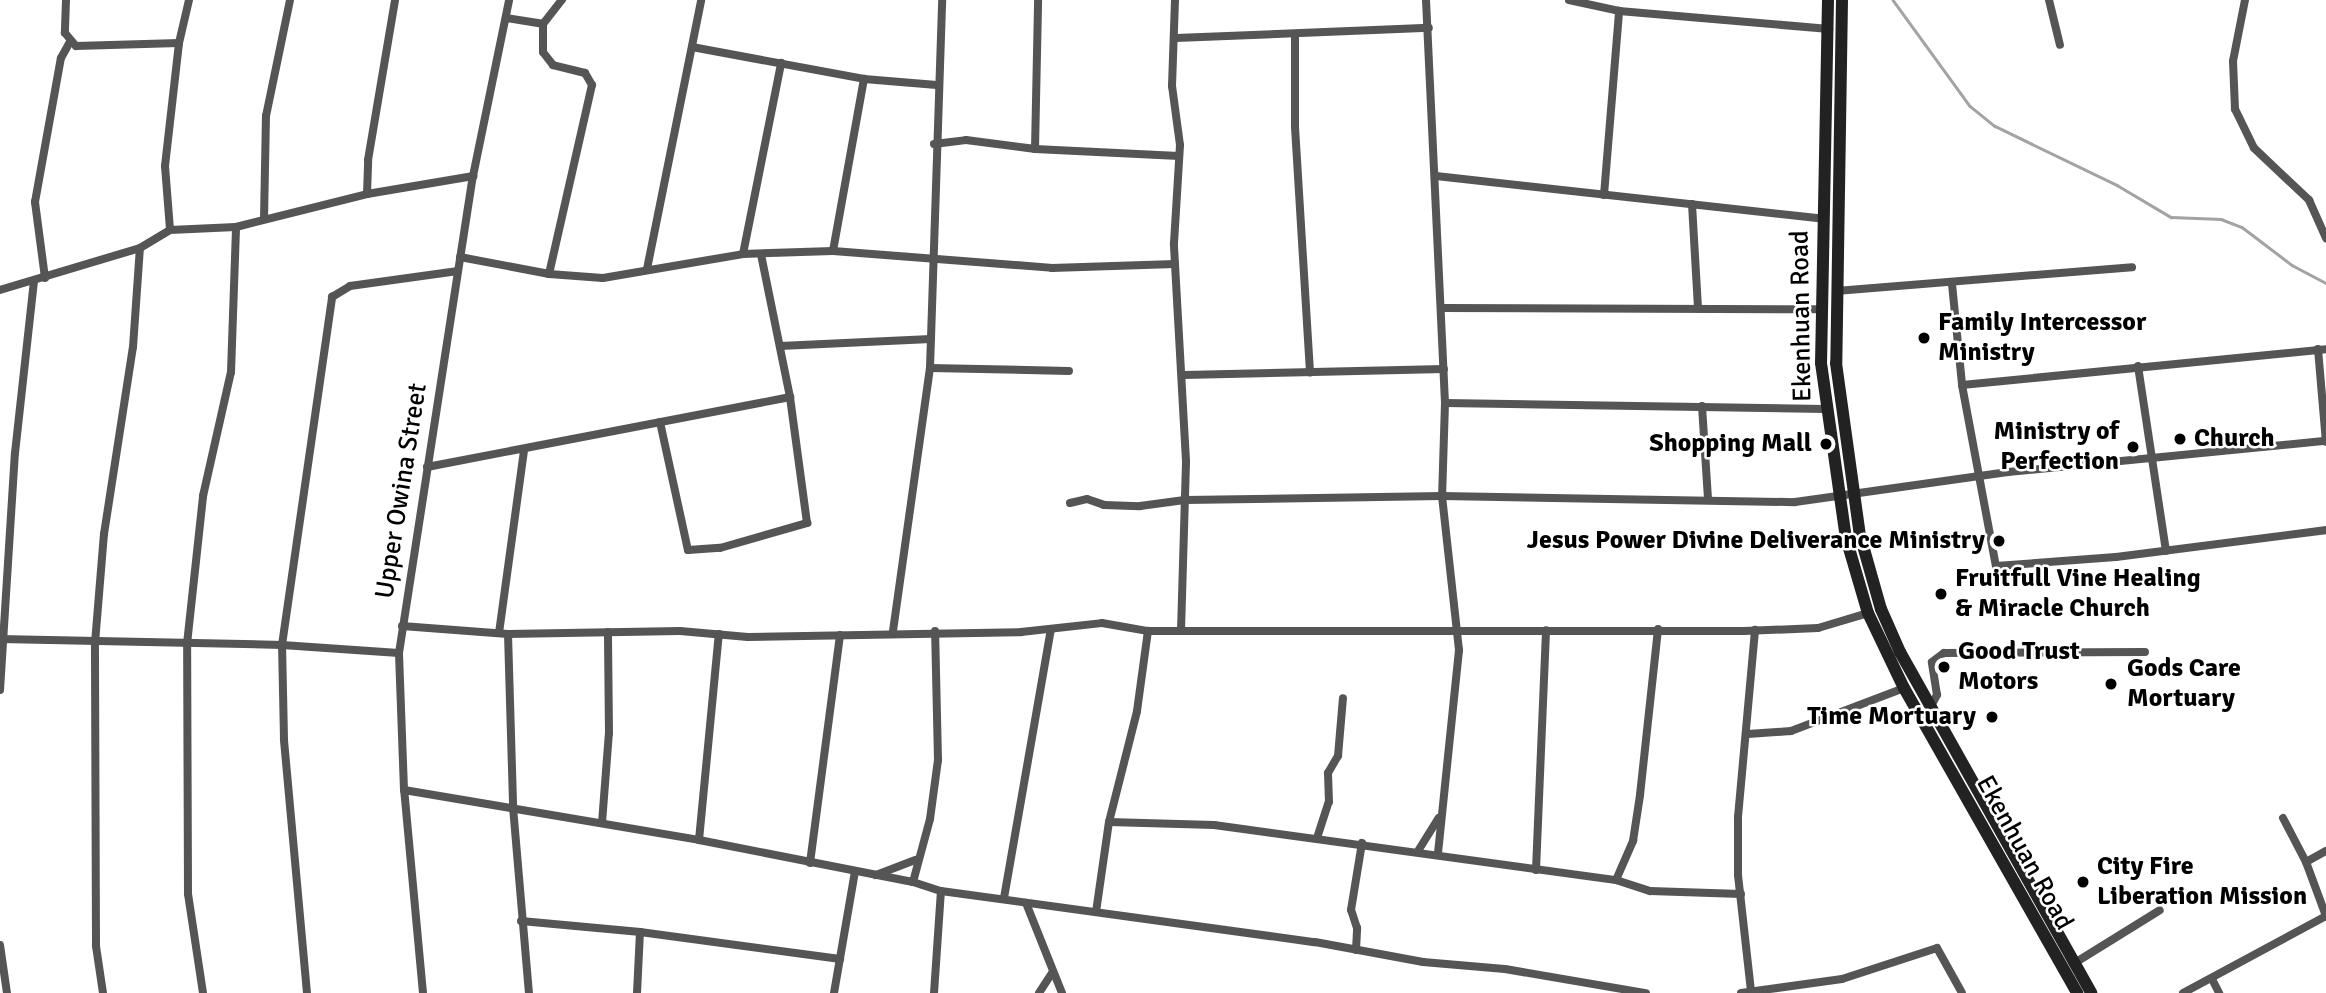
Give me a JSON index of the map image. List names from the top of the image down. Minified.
{"streets":{"main road":["Ekenhuan Road"],"street":["Upper Owina Street"]},"places":["Family Intercessor Ministry","Church","Shopping Mall","Ministry of Perfection","Jesus Power Divine Deliverance Ministry","Fruitfull Vine Healing & Miracle Church","Good Trust Motors","Gods Care Mortuary","Time Mortuary","City Fire Liberation Mission"]}
